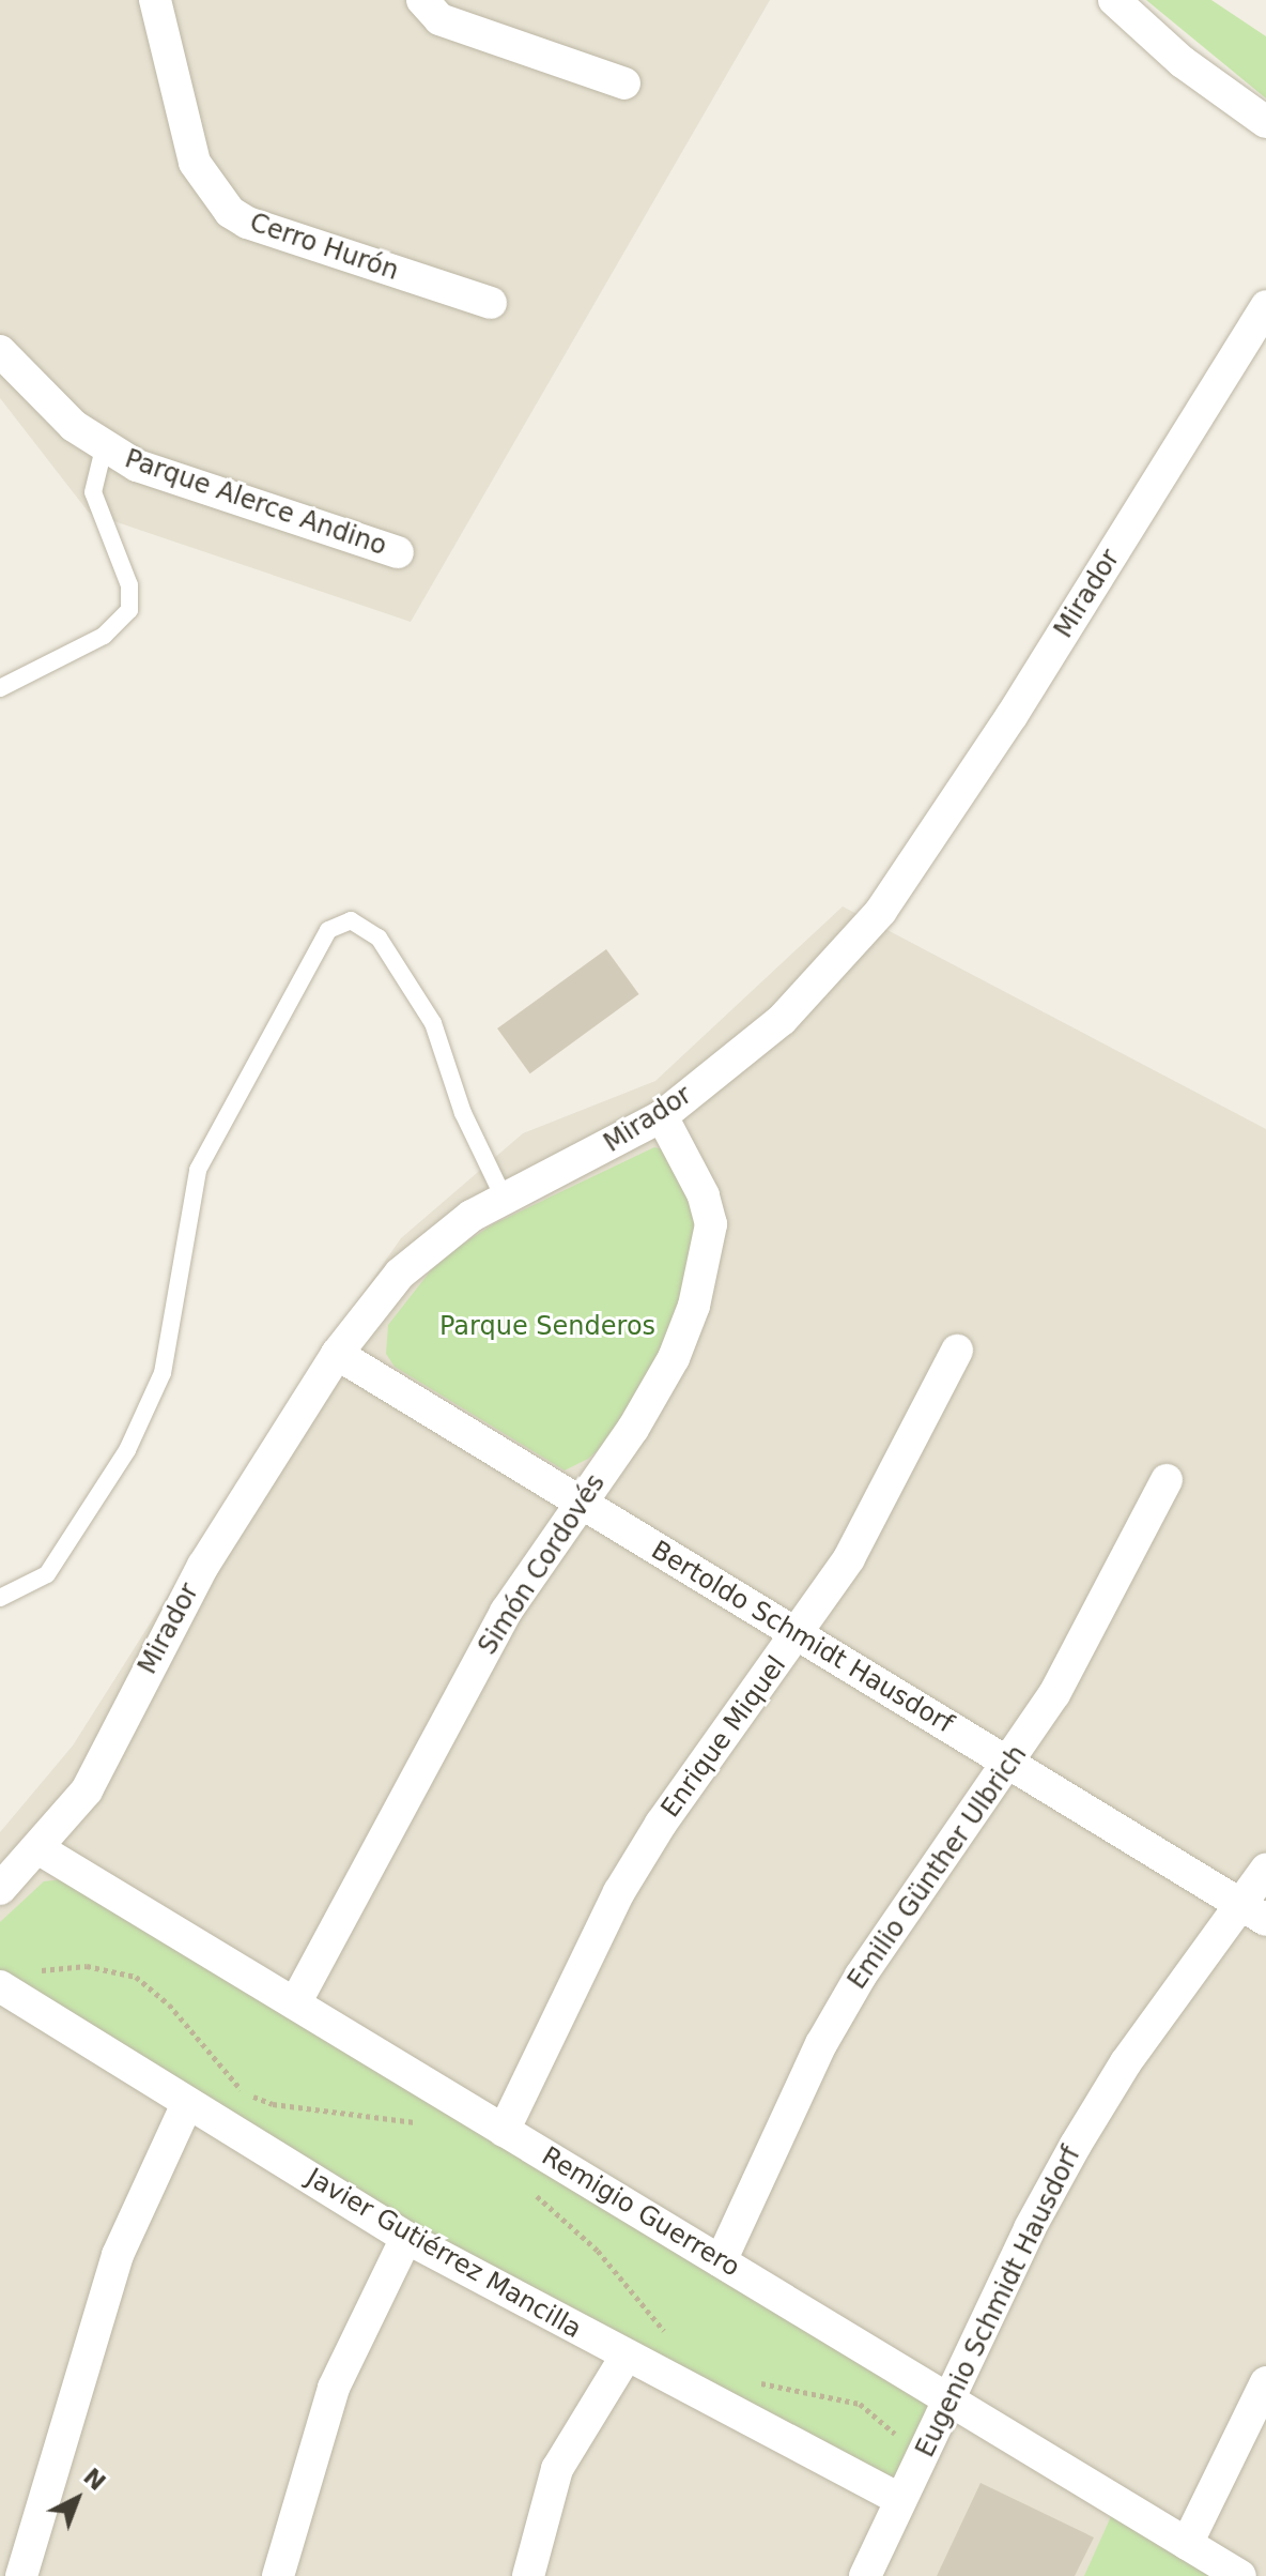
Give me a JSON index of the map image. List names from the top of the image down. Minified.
{"streets":{"street":["Cerro Hurón","Parque Alerce Andino","Mirador","Simón Cordovés","Bertoldo Schmidt Hausdorf","Enrique Miquel","Emilio Günther Ulbrich","Remigio Guerrero","Javier Gutiérrez Mancilla","Eugenio Schmidt Hausdorf"]},"crossings":[["Mirador","Simón Cordovés"],["Mirador","Bertoldo Schmidt Hausdorf"],["Mirador","Remigio Guerrero"],["Simón Cordovés","Bertoldo Schmidt Hausdorf"],["Simón Cordovés","Remigio Guerrero"],["Bertoldo Schmidt Hausdorf","Enrique Miquel"],["Bertoldo Schmidt Hausdorf","Emilio Günther Ulbrich"],["Bertoldo Schmidt Hausdorf","Eugenio Schmidt Hausdorf"],["Enrique Miquel","Remigio Guerrero"],["Emilio Günther Ulbrich","Remigio Guerrero"],["Remigio Guerrero","Eugenio Schmidt Hausdorf"],["Javier Gutiérrez Mancilla","Eugenio Schmidt Hausdorf"]],"parks":["Parque Senderos"],"north":"top right"}
